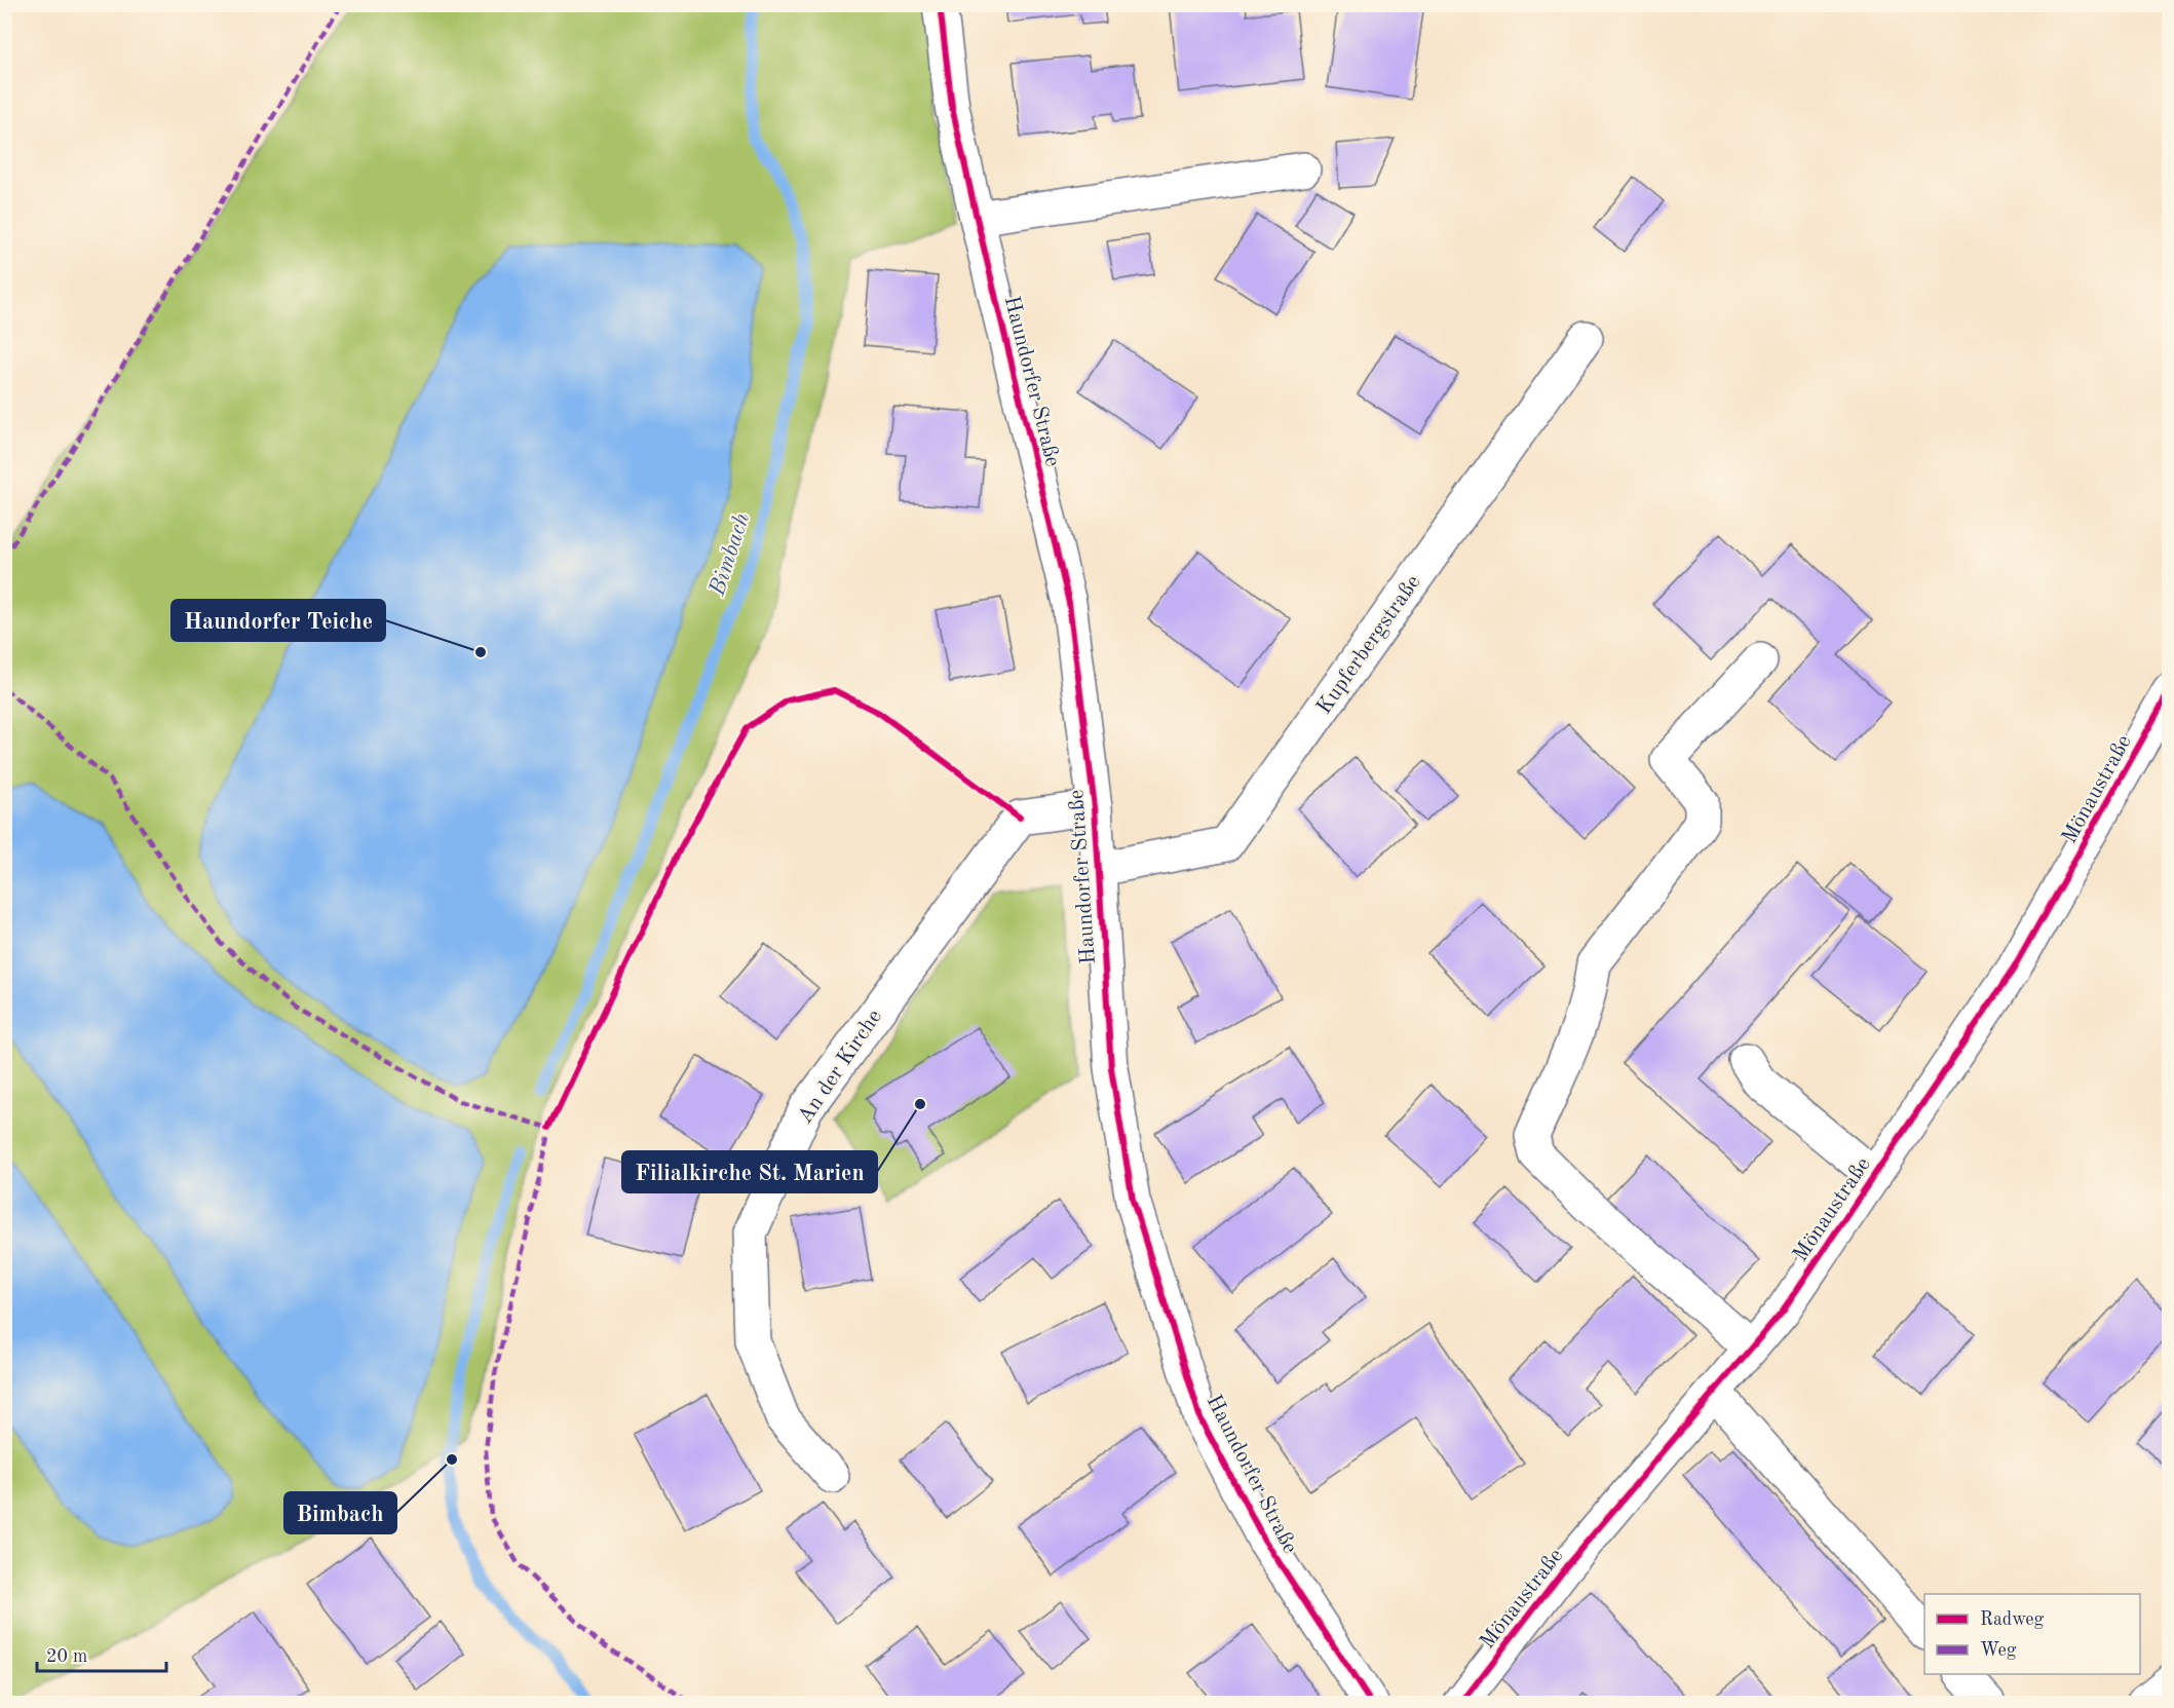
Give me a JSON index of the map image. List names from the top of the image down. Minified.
{"streets":{"street":["Haundorfer Straße","Kupferbergstraße","Mönaustraße","An der Kirche"]},"crossings":[["Haundorfer Straße","Kupferbergstraße"],["Haundorfer Straße","An der Kirche"]],"water":["Bimbach"],"places":["Haundorfer Teiche","Filialkirche St. Marien","Bimbach"],"legend":["Radweg","Weg"],"scale_bar":"20 m"}
